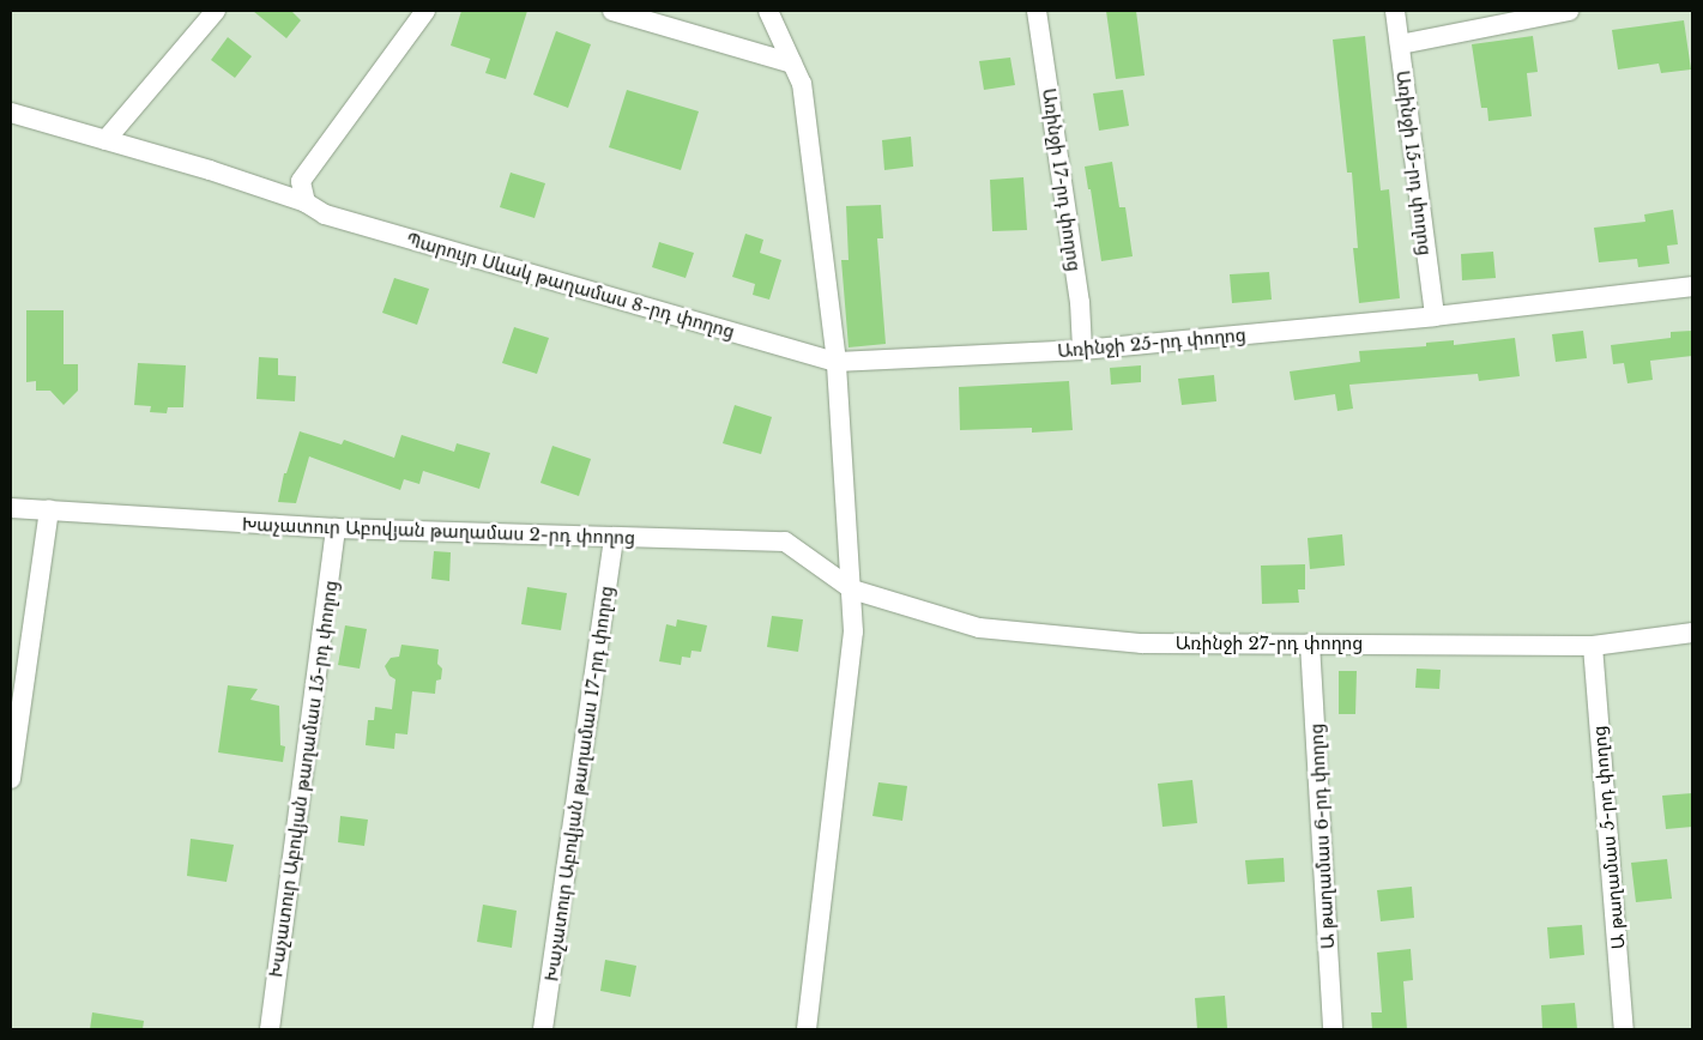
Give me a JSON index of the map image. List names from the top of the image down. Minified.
{"streets":{"street":["Առինջի 15-րդ փողոց","Առինջի 17-րդ փողոց","Պարույր Սևակ թաղամաս 8-րդ փողոց","Առինջի 25-րդ փողոց","Խաչատուր Աբովյան թաղամաս 2-րդ փողոց","Առինջի 27-րդ փողոց","Խաչատուր Աբովյան թաղամաս 15-րդ փողոց","Խաչատուր Աբովյան թաղամաս 17-րդ փողոց","Ա թաղամաս 6-րդ փողոց","Ա թաղամաս 5-րդ փողոց"]},"crossings":[["Առինջի 15-րդ փողոց","Առինջի 25-րդ փողոց"],["Առինջի 17-րդ փողոց","Առինջի 25-րդ փողոց"],["Պարույր Սևակ թաղամաս 8-րդ փողոց","Առինջի 25-րդ փողոց"],["Խաչատուր Աբովյան թաղամաս 2-րդ փողոց","Առինջի 27-րդ փողոց"],["Խաչատուր Աբովյան թաղամաս 2-րդ փողոց","Խաչատուր Աբովյան թաղամաս 15-րդ փողոց"],["Խաչատուր Աբովյան թաղամաս 2-րդ փողոց","Խաչատուր Աբովյան թաղամաս 17-րդ փողոց"],["Առինջի 27-րդ փողոց","Ա թաղամաս 6-րդ փողոց"],["Առինջի 27-րդ փողոց","Ա թաղամաս 5-րդ փողոց"]]}
